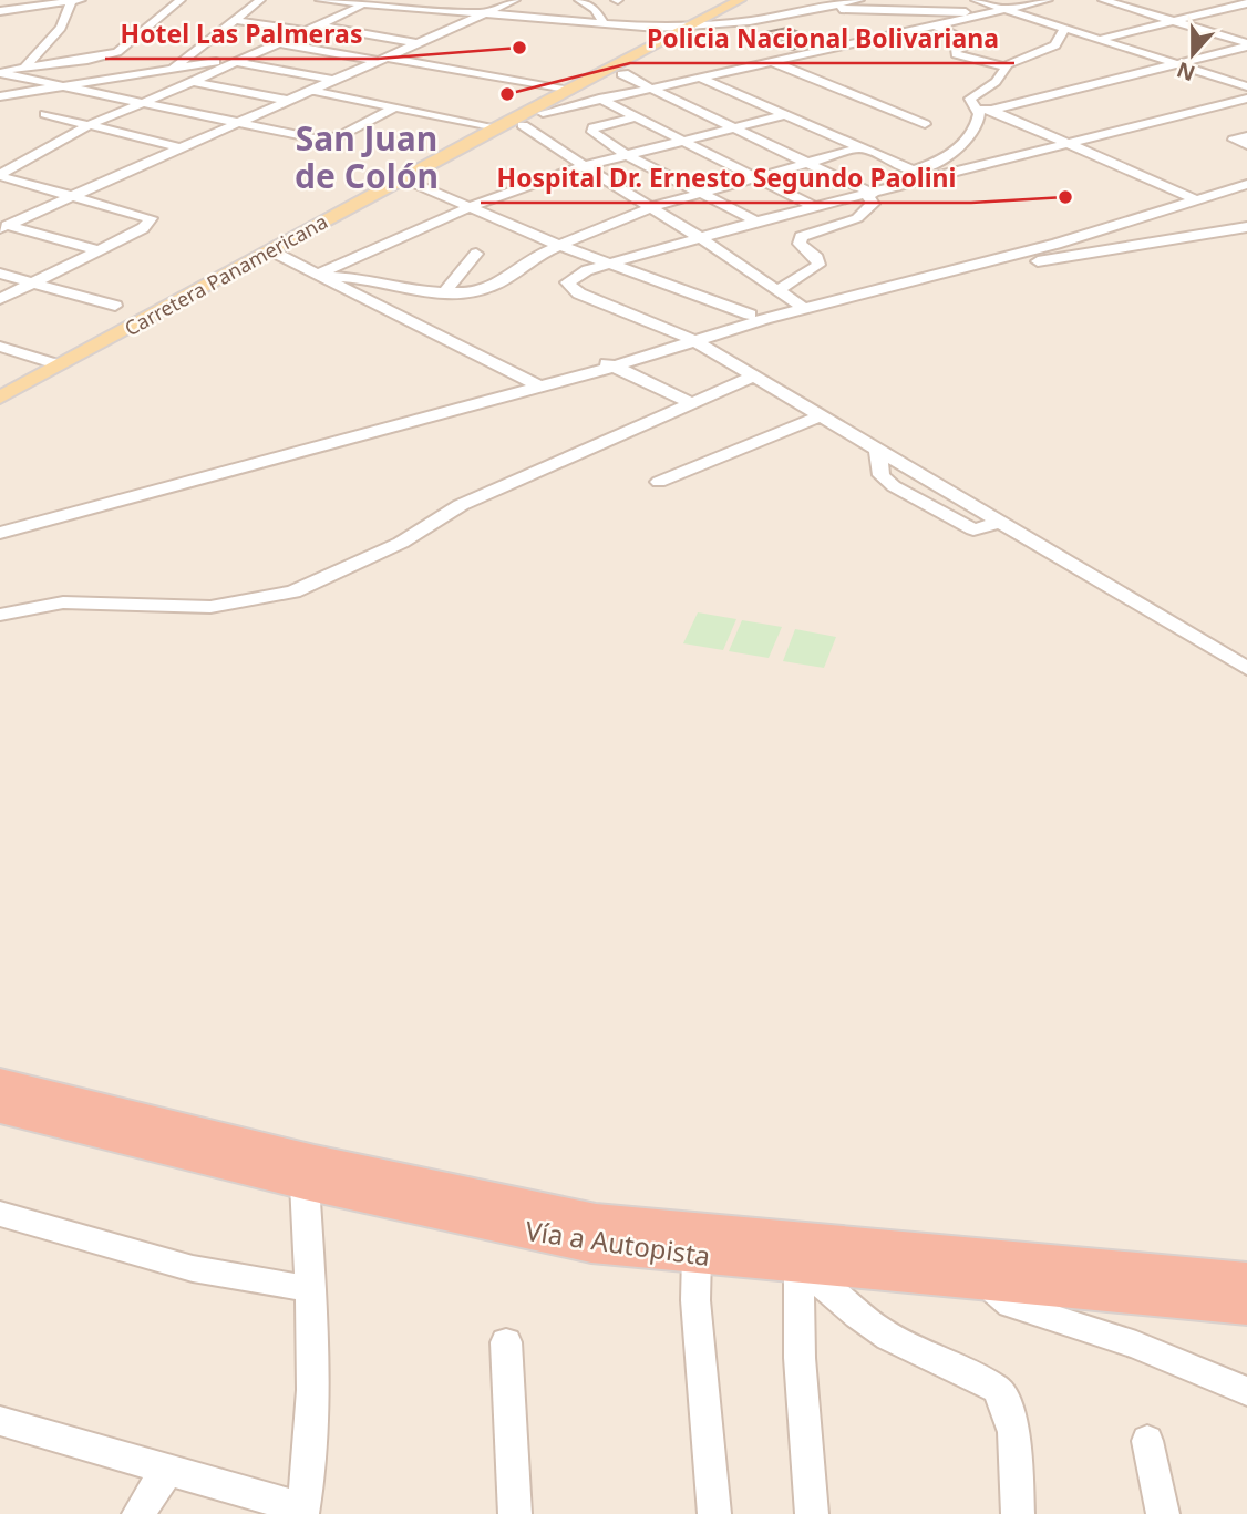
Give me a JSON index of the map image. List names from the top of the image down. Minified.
{"streets":{"highway":["Vía a Autopista"],"main road":["Carretera Panamericana"]},"districts":["San Juan de Colón"],"places":["Hotel Las Palmeras","Policia Nacional Bolivariana","Hospital Dr. Ernesto Segundo Paolini"],"north":"bottom"}
